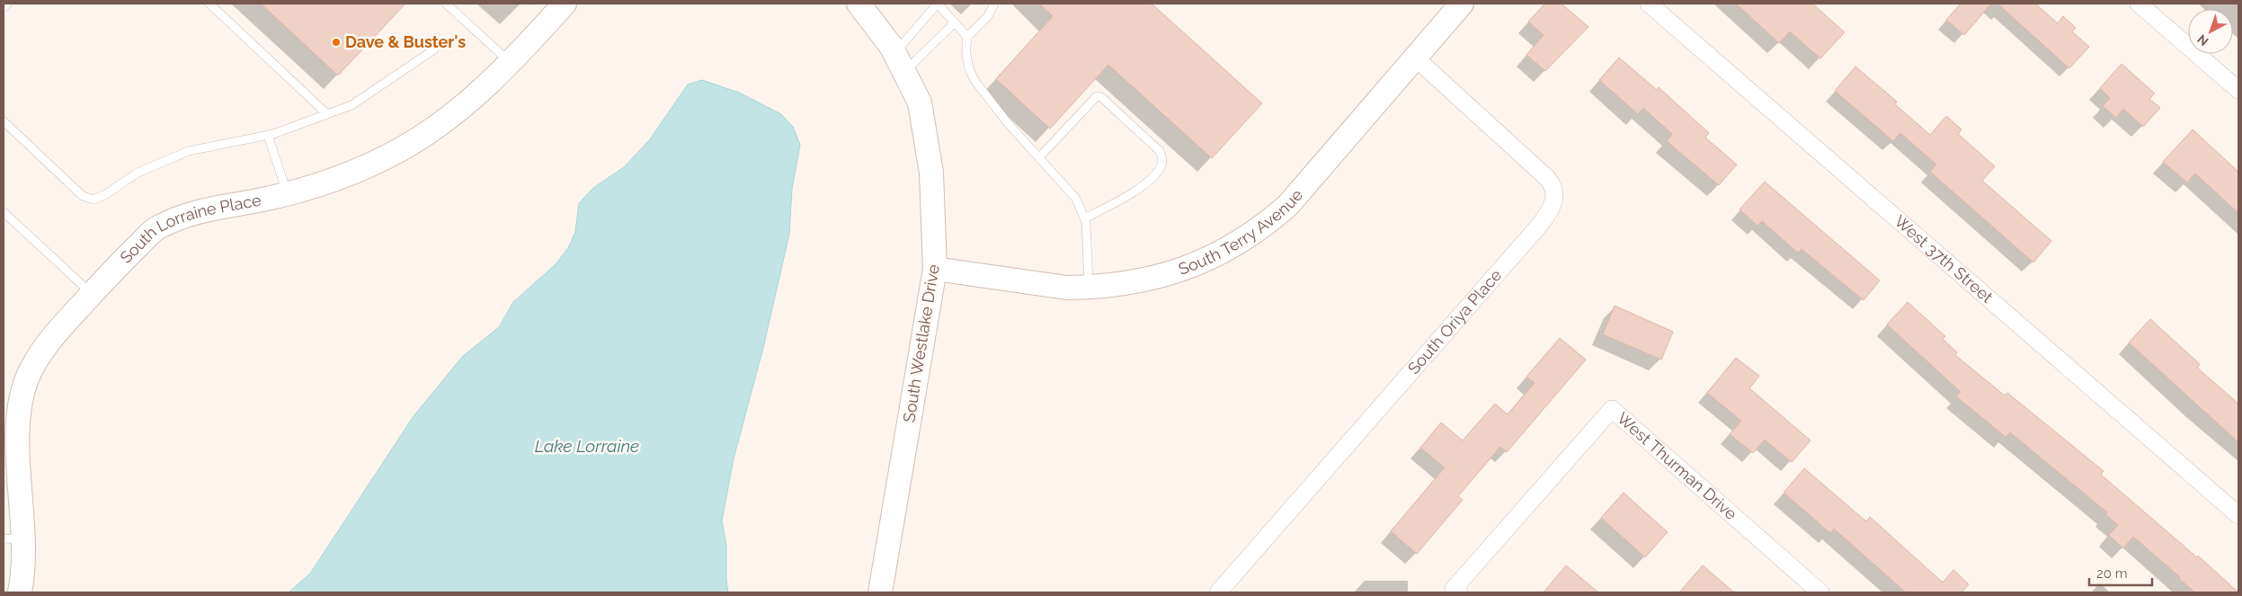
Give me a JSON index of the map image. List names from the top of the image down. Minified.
{"streets":{"street":["South Terry Avenue","South Lorraine Place","West 37th Street","South Oriya Place","South Westlake Drive","West Thurman Drive"]},"crossings":[["South Terry Avenue","South Oriya Place"],["South Terry Avenue","South Westlake Drive"]],"water":["Lake Lorraine"],"places":["Dave & Buster's"],"scale_bar":"20 m","north":"bottom left"}
